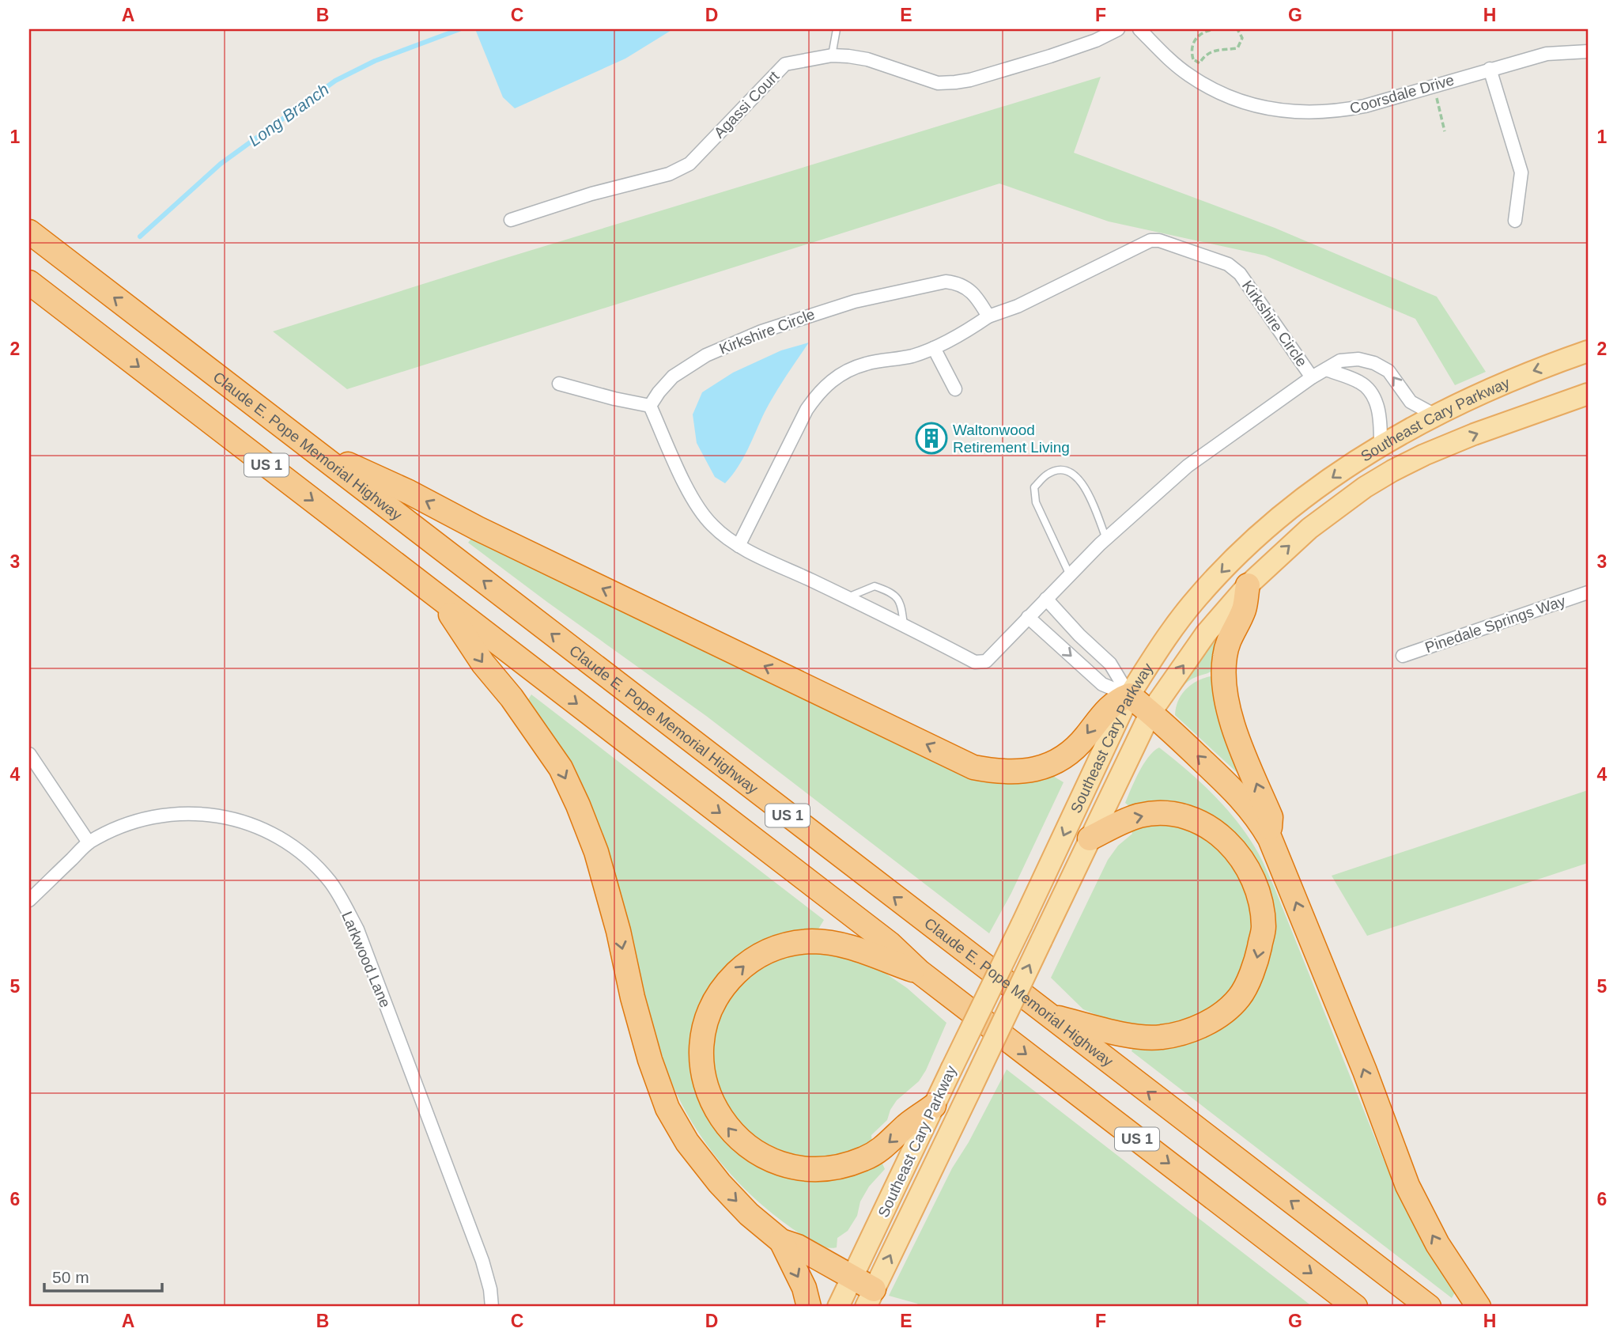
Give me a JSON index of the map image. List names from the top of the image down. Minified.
{"streets":{"highway":["Claude E. Pope Memorial Highway","US 1"],"main road":["Southeast Cary Parkway"],"street":["Coorsdale Drive","Agassi Court","Kirkshire Circle","Pinedale Springs Way","Larkwood Lane"]},"crossings":[["Kirkshire Circle","Southeast Cary Parkway"]],"water":["Long Branch"],"places":{"building":["Waltonwood Retirement Living"]},"scale_bar":"50 m","grid":{"columns":["A","B","C","D","E","F","G","H"],"rows":["1","2","3","4","5","6"]}}
